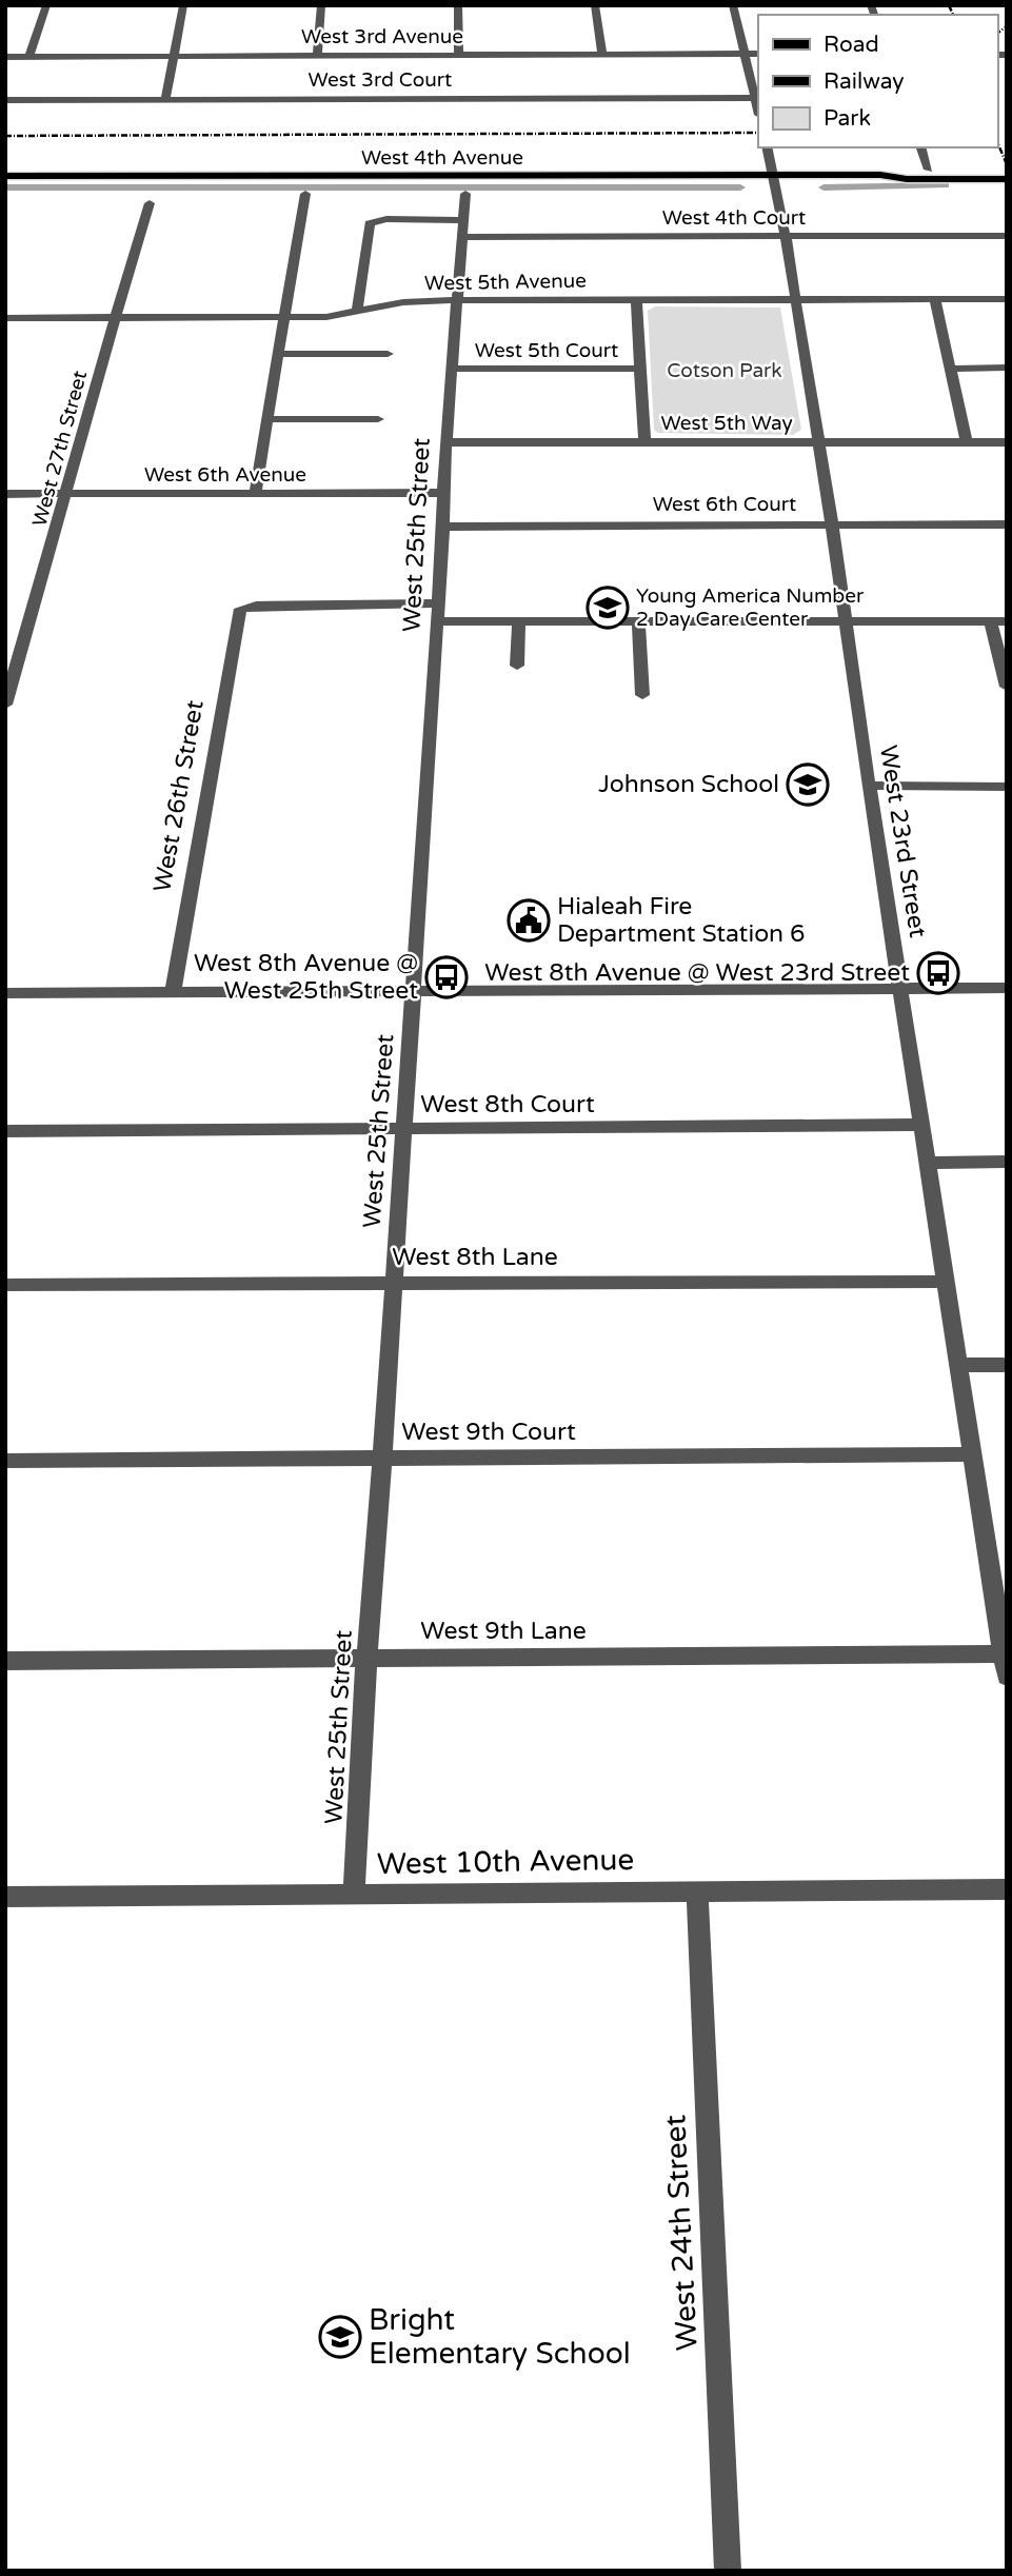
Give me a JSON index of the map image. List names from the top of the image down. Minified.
{"streets":{"main road":["West 4th Avenue"],"street":["West 3rd Avenue","West 3rd Court","West 4th Court","West 5th Avenue","West 5th Court","West 5th Way","West 27th Street","West 6th Avenue","West 6th Court","West 25th Street","West 26th Street","West 23rd Street","West 8th Court","West 8th Lane","West 9th Court","West 9th Lane","West 10th Avenue","West 24th Street"]},"crossings":[["West 4th Avenue","West 23rd Street"],["West 4th Court","West 5th Avenue"],["West 4th Court","West 25th Street"],["West 4th Court","West 23rd Street"],["West 5th Avenue","West 27th Street"],["West 5th Avenue","West 25th Street"],["West 5th Avenue","West 23rd Street"],["West 5th Court","West 25th Street"],["West 5th Way","West 25th Street"],["West 5th Way","West 23rd Street"],["West 27th Street","West 6th Avenue"],["West 6th Avenue","West 25th Street"],["West 6th Court","West 25th Street"],["West 6th Court","West 23rd Street"],["West 25th Street","West 26th Street"],["West 25th Street","West 8th Court"],["West 25th Street","West 8th Lane"],["West 25th Street","West 9th Court"],["West 25th Street","West 9th Lane"],["West 25th Street","West 10th Avenue"],["West 23rd Street","West 8th Court"],["West 23rd Street","West 8th Lane"],["West 23rd Street","West 9th Court"],["West 23rd Street","West 9th Lane"],["West 10th Avenue","West 24th Street"]],"parks":["Cotson Park"],"places":{"school or university":["Young America Number 2 Day Care Center","Johnson School","Bright Elementary School"],"public building":["Hialeah Fire Department Station 6"],"bus stop":["West 8th Avenue @ West 23rd Street","West 8th Avenue @ West 25th Street"]},"legend":["Road","Railway","Park"]}
